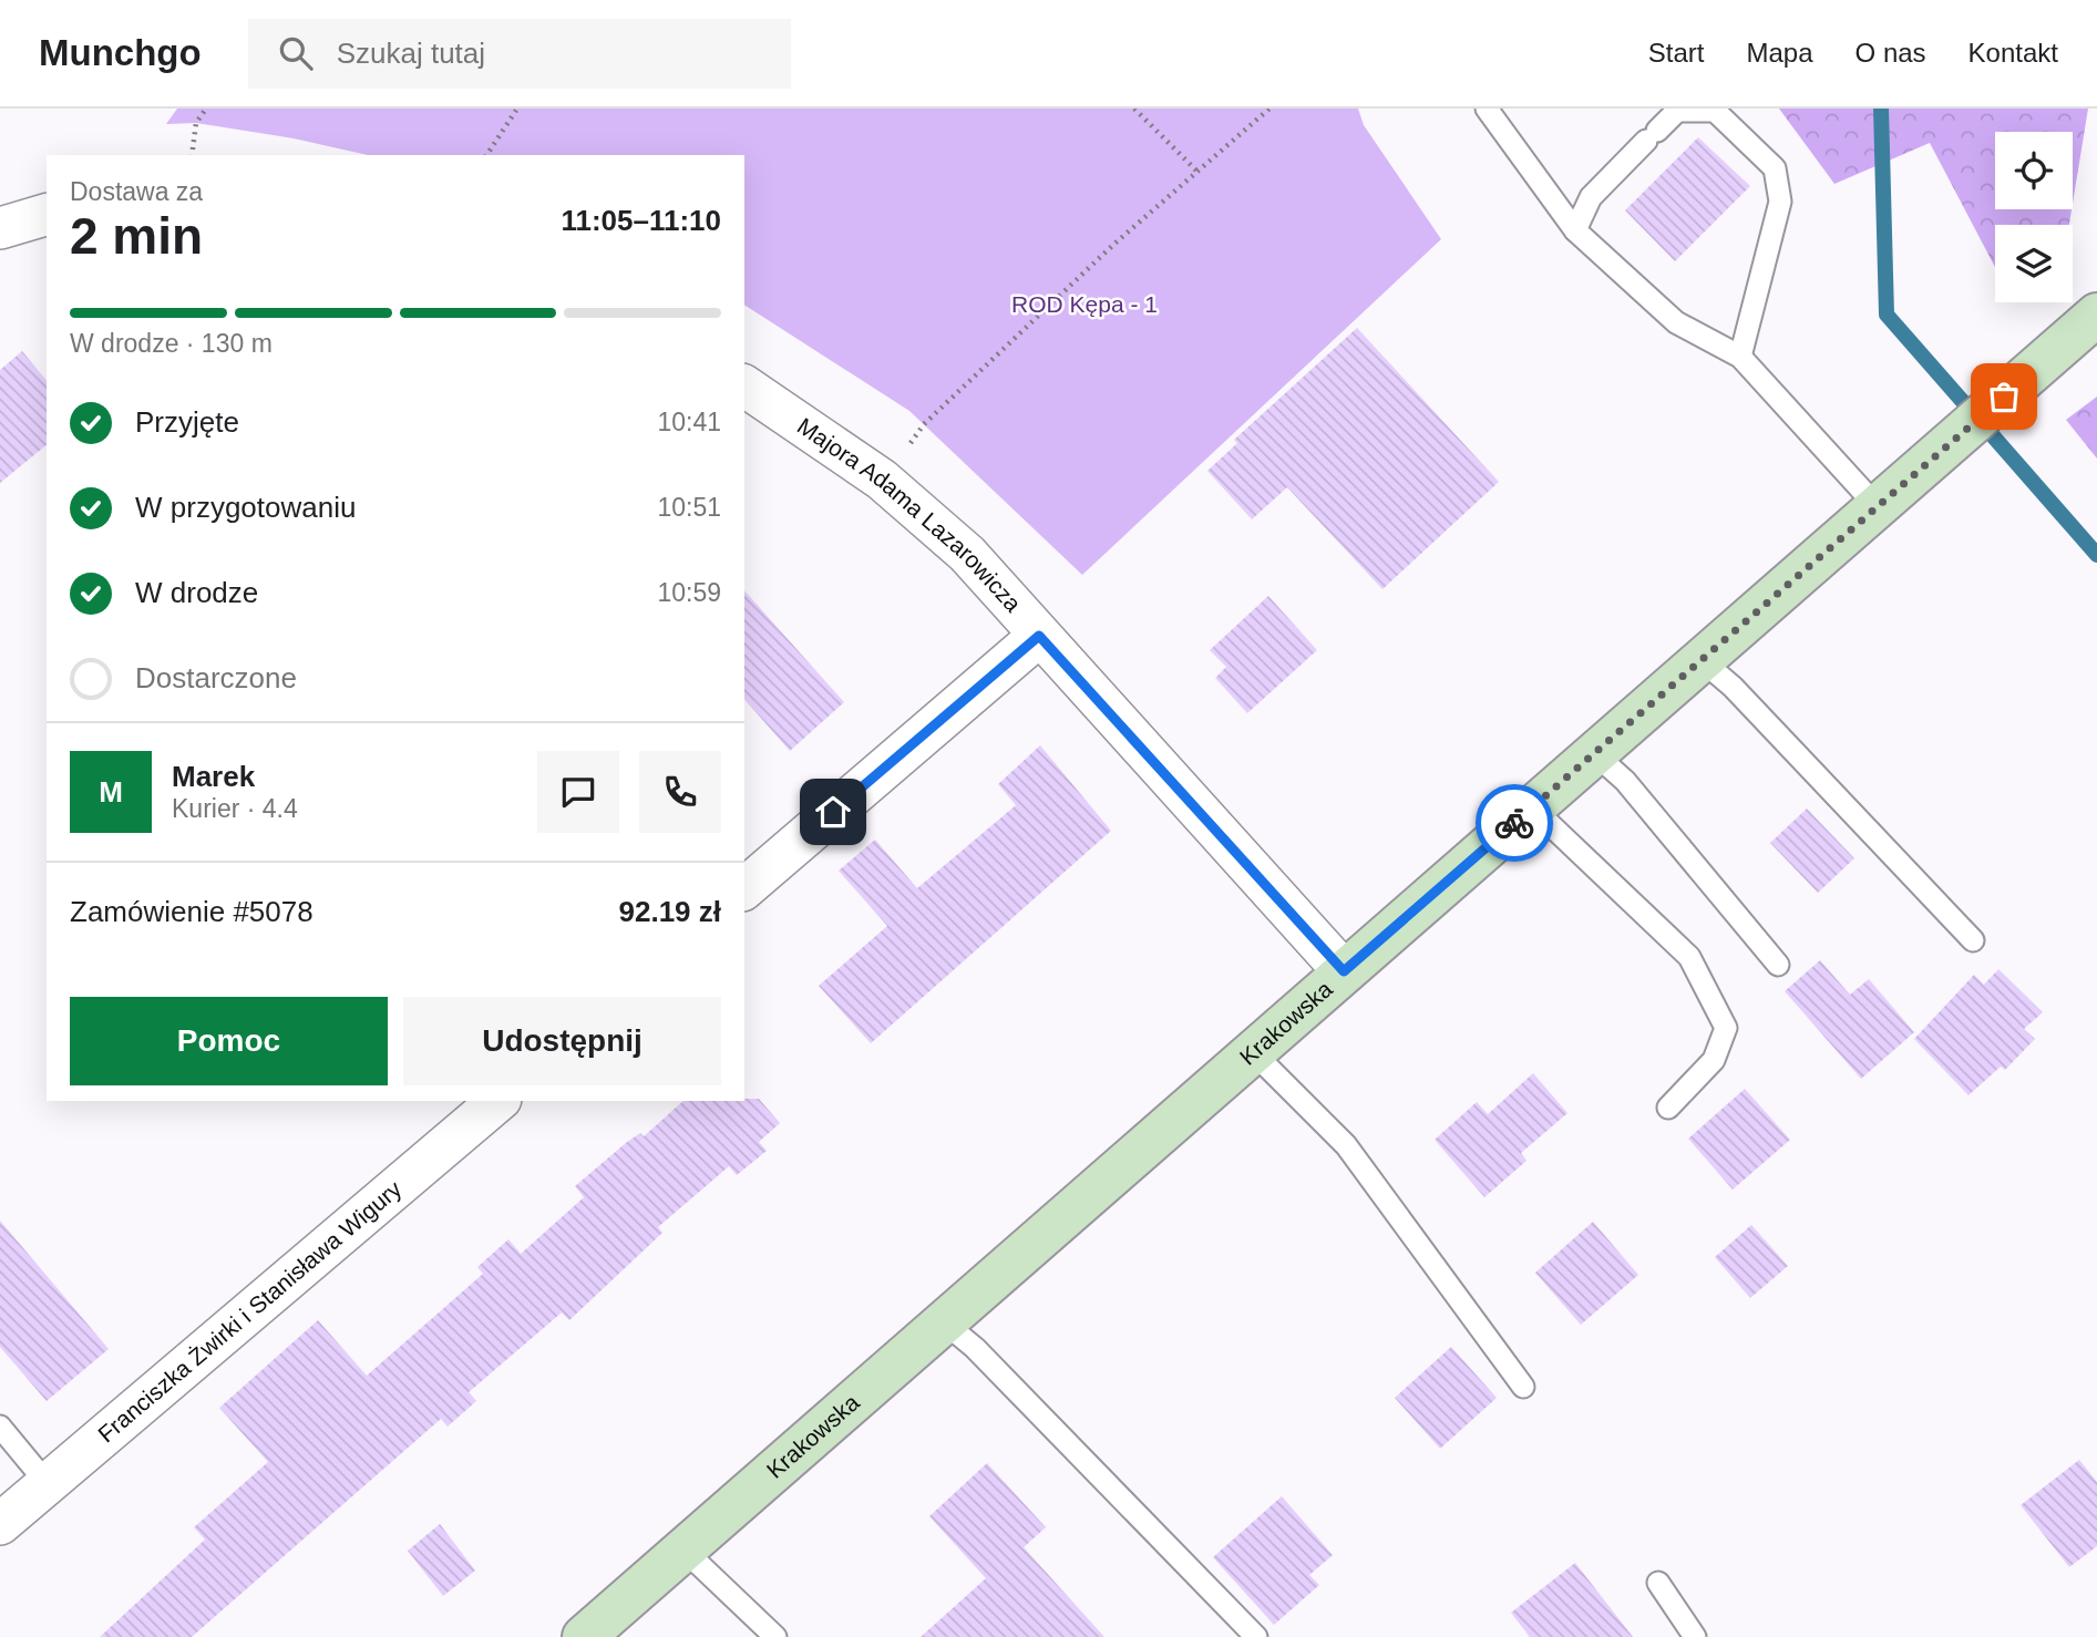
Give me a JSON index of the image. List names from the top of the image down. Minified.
{"streets":{"street":["Majora Adama Lazarowicza","Krakowska","Franciszka Żwirki i Stanisława Wigury"]},"crossings":[["Majora Adama Lazarowicza","Krakowska"]],"parks":["ROD Kępa - 1"],"page":{"header":"Munchgo","search":"Szukaj tutaj","nav":["Start","Mapa","O nas","Kontakt"],"heading":["2 min","Dostawa za","11:05–11:10"],"panel":["Marek","Kurier · 4.4","Zamówienie #5078","92.19 zł"],"bar":"W drodze · 130 m","list":[["Przyjęte","10:41"],["W przygotowaniu","10:51"],["W drodze","10:59"],"Dostarczone"],"round":"M","buttons":["Pomoc","Udostępnij"]}}
